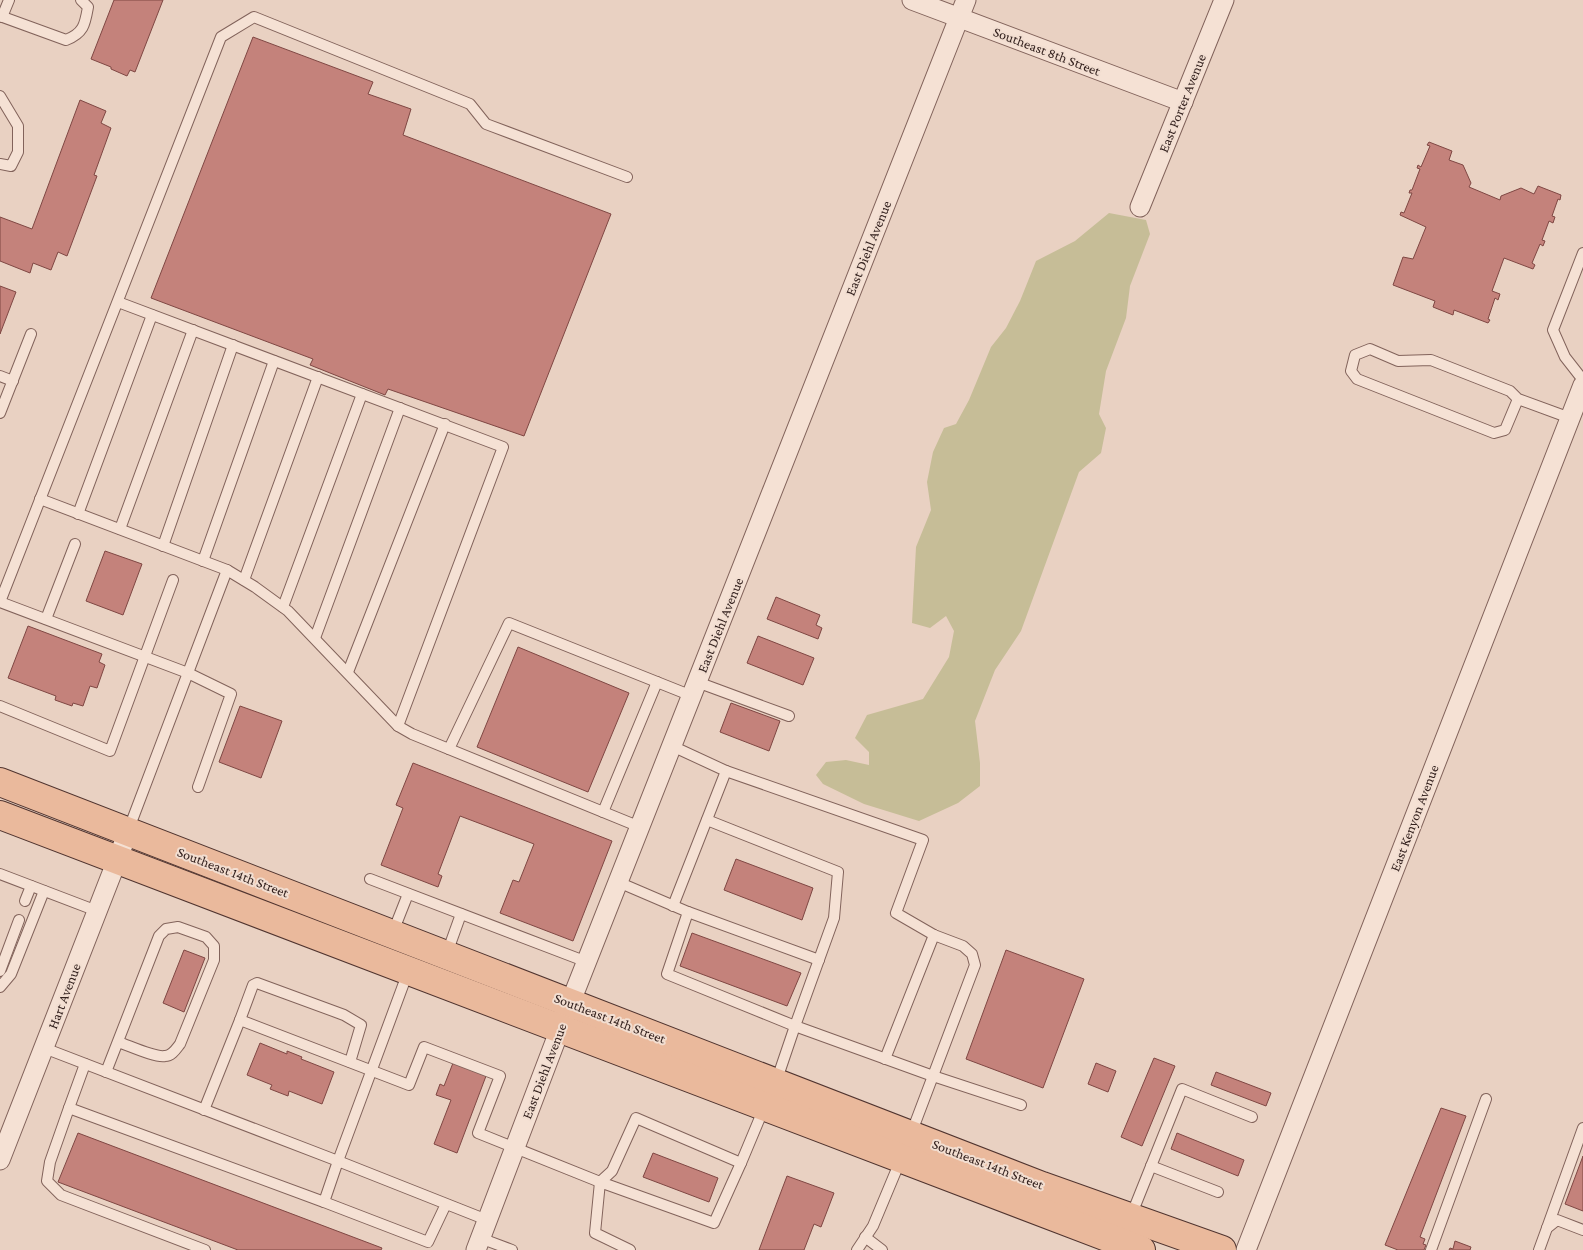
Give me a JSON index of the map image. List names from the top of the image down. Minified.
{"streets":{"main road":["Southeast 14th Street"],"street":["Southeast 8th Street","East Porter Avenue","East Diehl Avenue","East Kenyon Avenue","Hart Avenue"]},"crossings":[["Southeast 8th Street","East Porter Avenue"],["Southeast 8th Street","East Diehl Avenue"],["East Diehl Avenue","Southeast 14th Street"],["Southeast 14th Street","Hart Avenue"]]}
